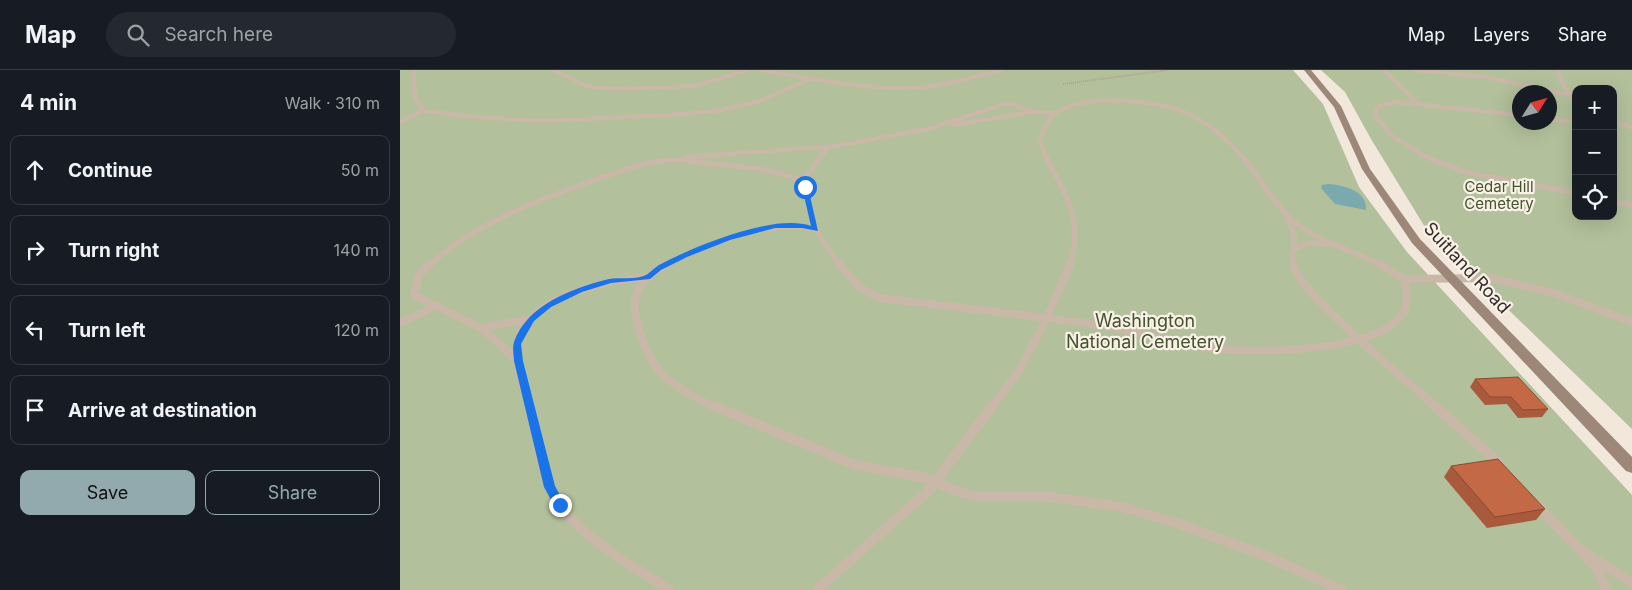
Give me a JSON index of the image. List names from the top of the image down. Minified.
{"streets":{"main road":["Suitland Road"]},"parks":["Cedar Hill Cemetery","Washington National Cemetery"],"north":"top right","page":{"header":"Map","search":"Search here","nav":["Map","Layers","Share"],"heading":["4 min","Walk · 310 m"],"map_buttons":["+","−"],"list":[["Continue","50 m"],["Turn right","140 m"],["Turn left","120 m"],"Arrive at destination"],"buttons":["Save","Share"]}}
